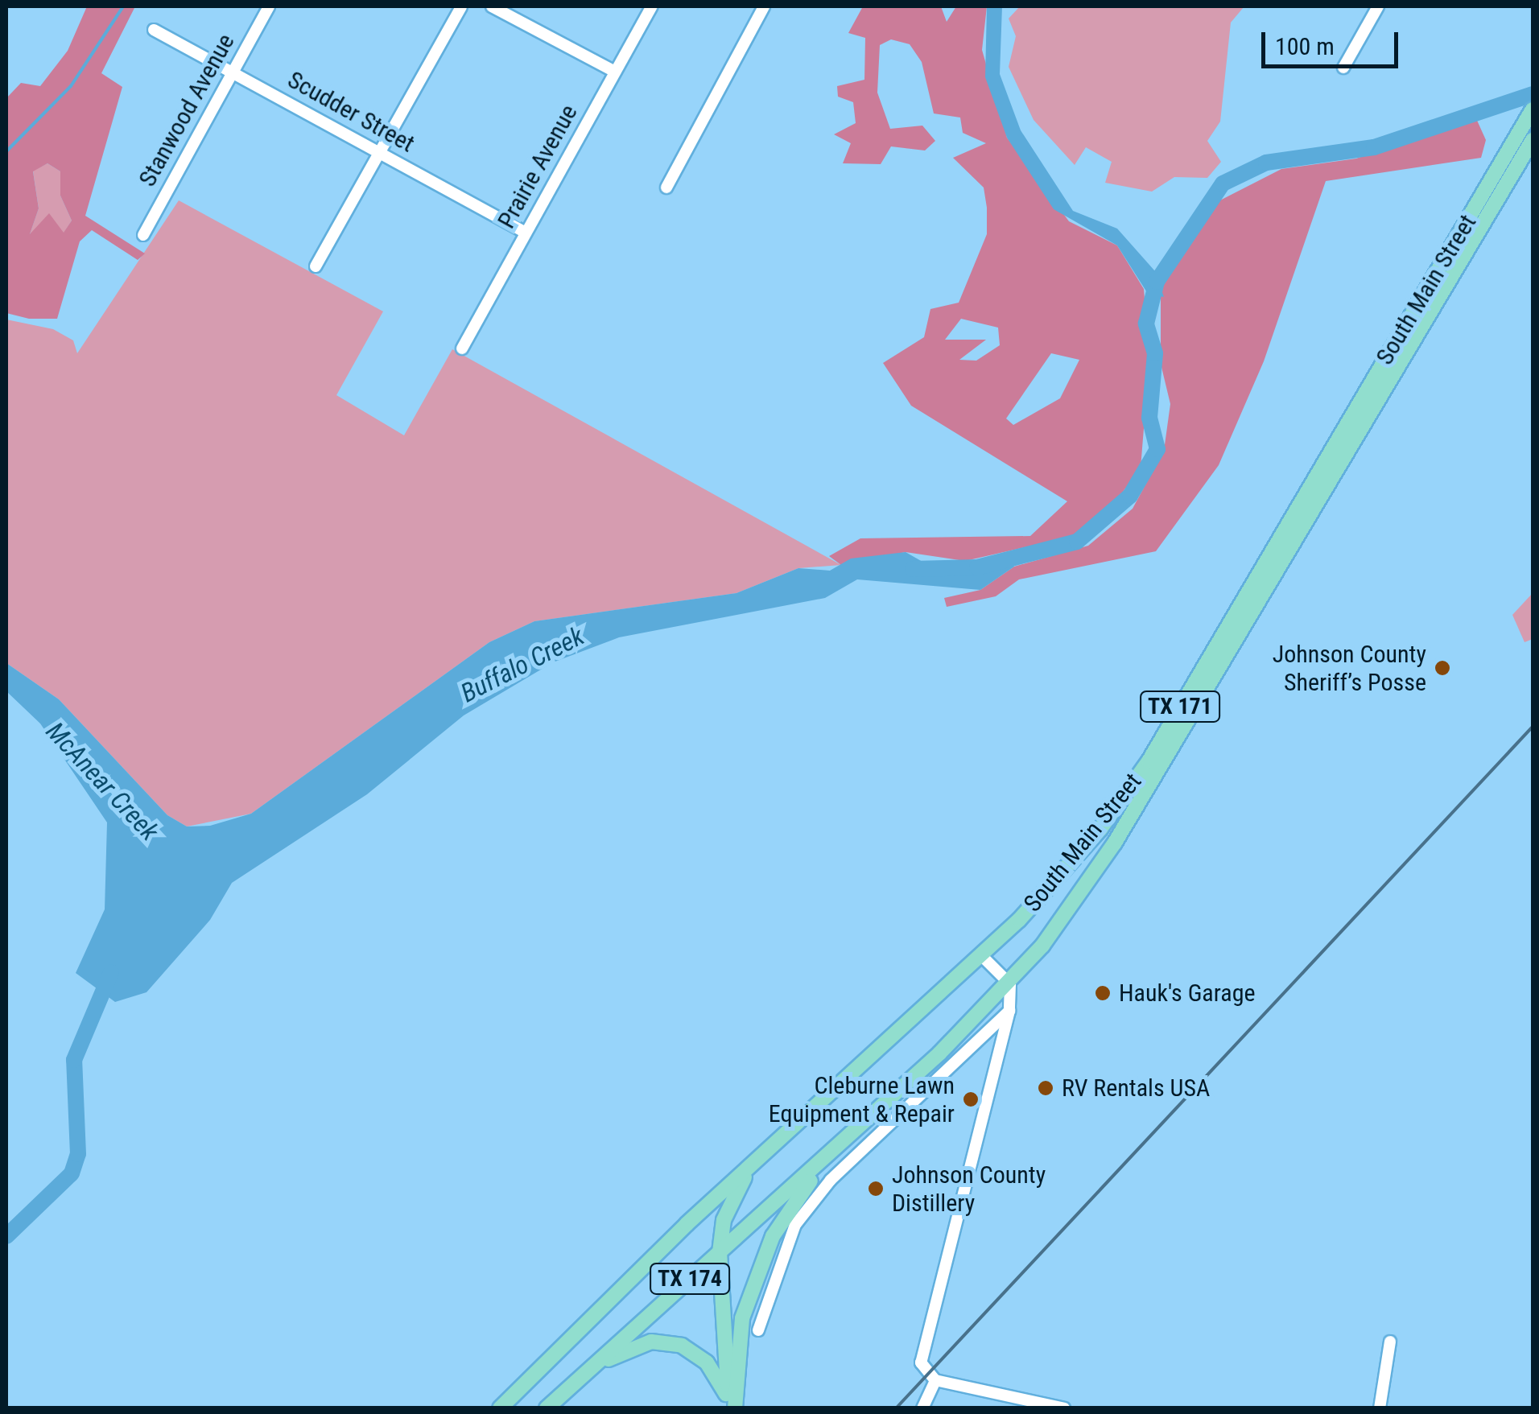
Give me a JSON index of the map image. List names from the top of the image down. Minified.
{"streets":{"main road":["South Main Street","TX 171","TX 174"],"street":["Stanwood Avenue","Scudder Street","Prairie Avenue"]},"crossings":[["Stanwood Avenue","Scudder Street"],["Scudder Street","Prairie Avenue"],["South Main Street","TX 171"]],"water":["Buffalo Creek","McAnear Creek"],"places":["Johnson County Sheriff’s Posse","Hauk's Garage","RV Rentals USA","Cleburne Lawn Equipment & Repair","Johnson County Distillery"],"scale_bar":"100 m"}
